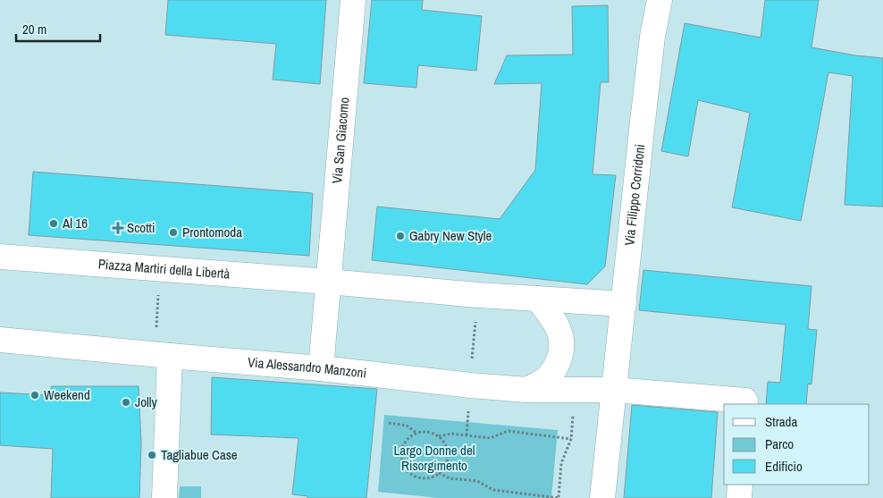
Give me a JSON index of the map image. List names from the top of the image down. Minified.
{"streets":{"street":["Via San Giacomo","Via Filippo Corridoni","Piazza Martiri della Libertà","Via Alessandro Manzoni"]},"crossings":[["Via San Giacomo","Piazza Martiri della Libertà"],["Via Filippo Corridoni","Piazza Martiri della Libertà"],["Via Filippo Corridoni","Via Alessandro Manzoni"]],"parks":["Largo Donne del Risorgimento"],"places":{"other":["Al 16","Prontomoda","Gabry New Style","Weekend","Jolly","Tagliabue Case"],"health":["Scotti"]},"legend":["Strada","Parco","Edificio"],"scale_bar":"20 m"}
